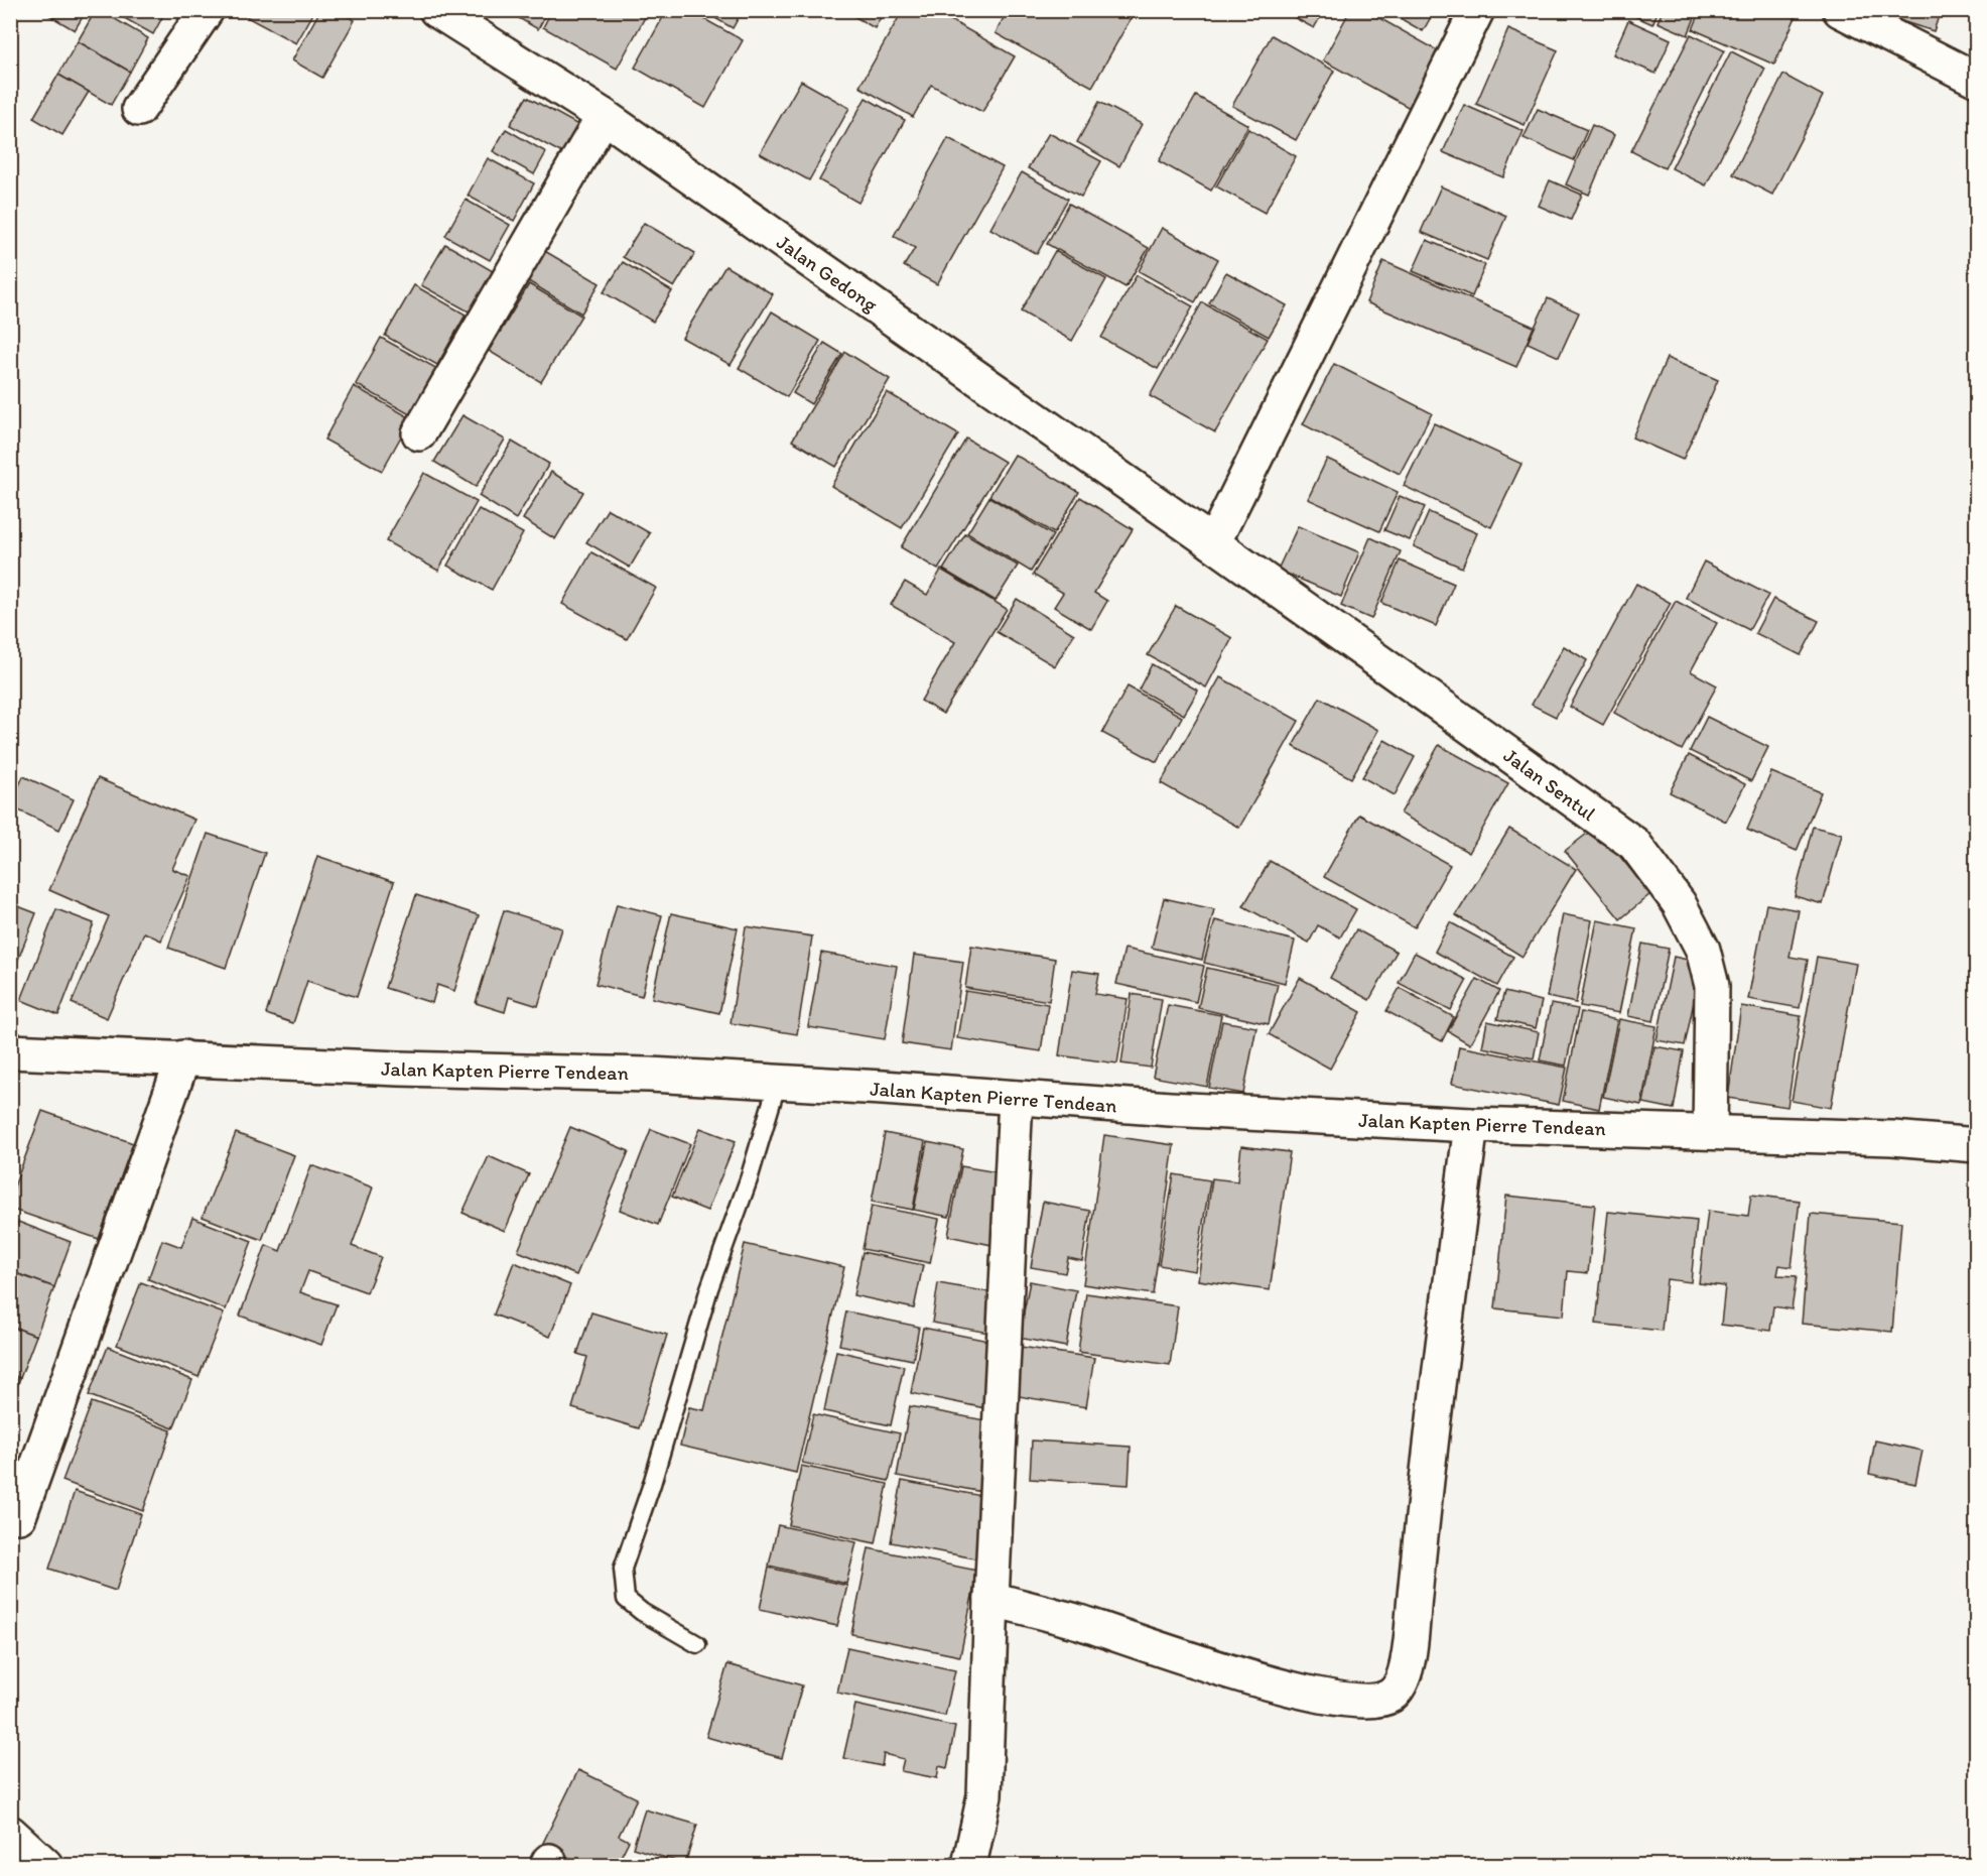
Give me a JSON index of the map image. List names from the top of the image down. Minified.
{"streets":{"street":["Jalan Gedong","Jalan Sentul","Jalan Kapten Pierre Tendean"]},"crossings":[["Jalan Gedong","Jalan Sentul"],["Jalan Sentul","Jalan Kapten Pierre Tendean"]]}
